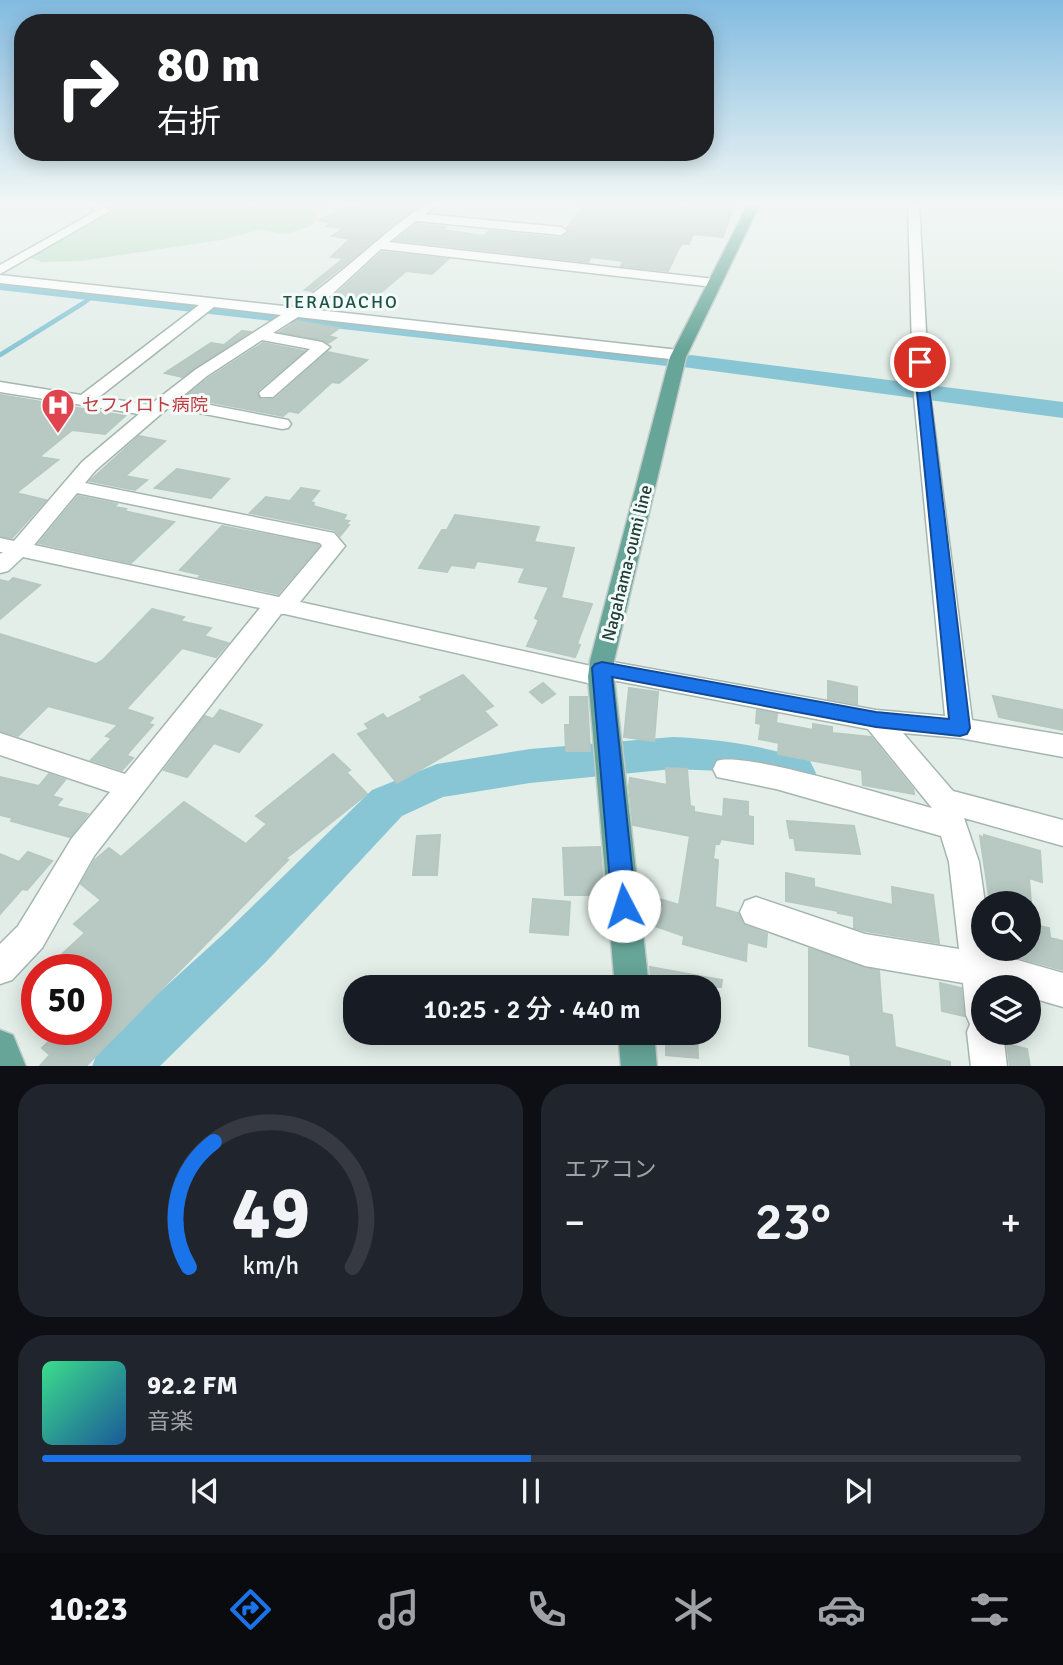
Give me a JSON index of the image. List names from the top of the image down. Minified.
{"streets":{"main road":["Nagahama-oumi line"]},"districts":["TERADACHO"],"places":{"hospital":["セフィロト病院"]},"page":{"turn":["80 m","右折"],"limit":"50","trip":"10:25 · 2 分 · 440 m","tile":"エアコン","heat":["−","23°","+"],"song":["92.2 FM","音楽"],"tabs":"10:23","gauge":["49","km/h"]}}
